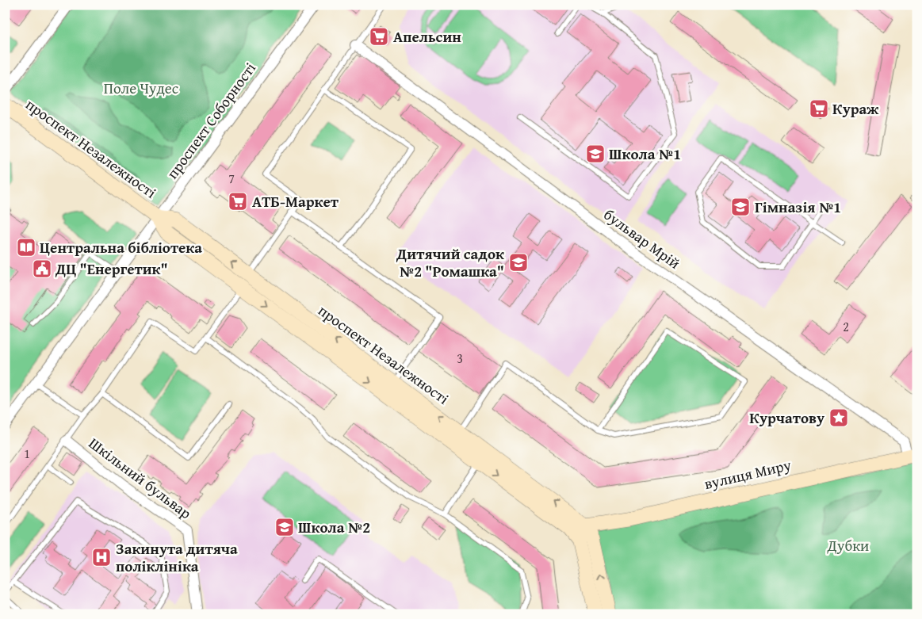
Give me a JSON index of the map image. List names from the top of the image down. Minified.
{"streets":{"street":["проспект Соборності","проспект Незалежності","бульвар Мрій","вулиця Миру","Шкільний бульвар"]},"crossings":[["проспект Соборності","проспект Незалежності"],["проспект Незалежності","вулиця Миру"],["бульвар Мрій","вулиця Миру"]],"parks":["Поле Чудес","Дубки"],"places":{"supermarket":["Апельсин","Кураж","АТБ-Маркет"],"school or university":["Школа №1","Гімназія №1","Дитячий садок №2 \"Ромашка\"","Школа №2"],"library":["Центральна бібліотека"],"public building":["ДЦ \"Енергетик\""],"place":["Курчатову"],"hospital":["Закинута дитяча поліклініка"]},"house_numbers":["7","2","3","1"]}
